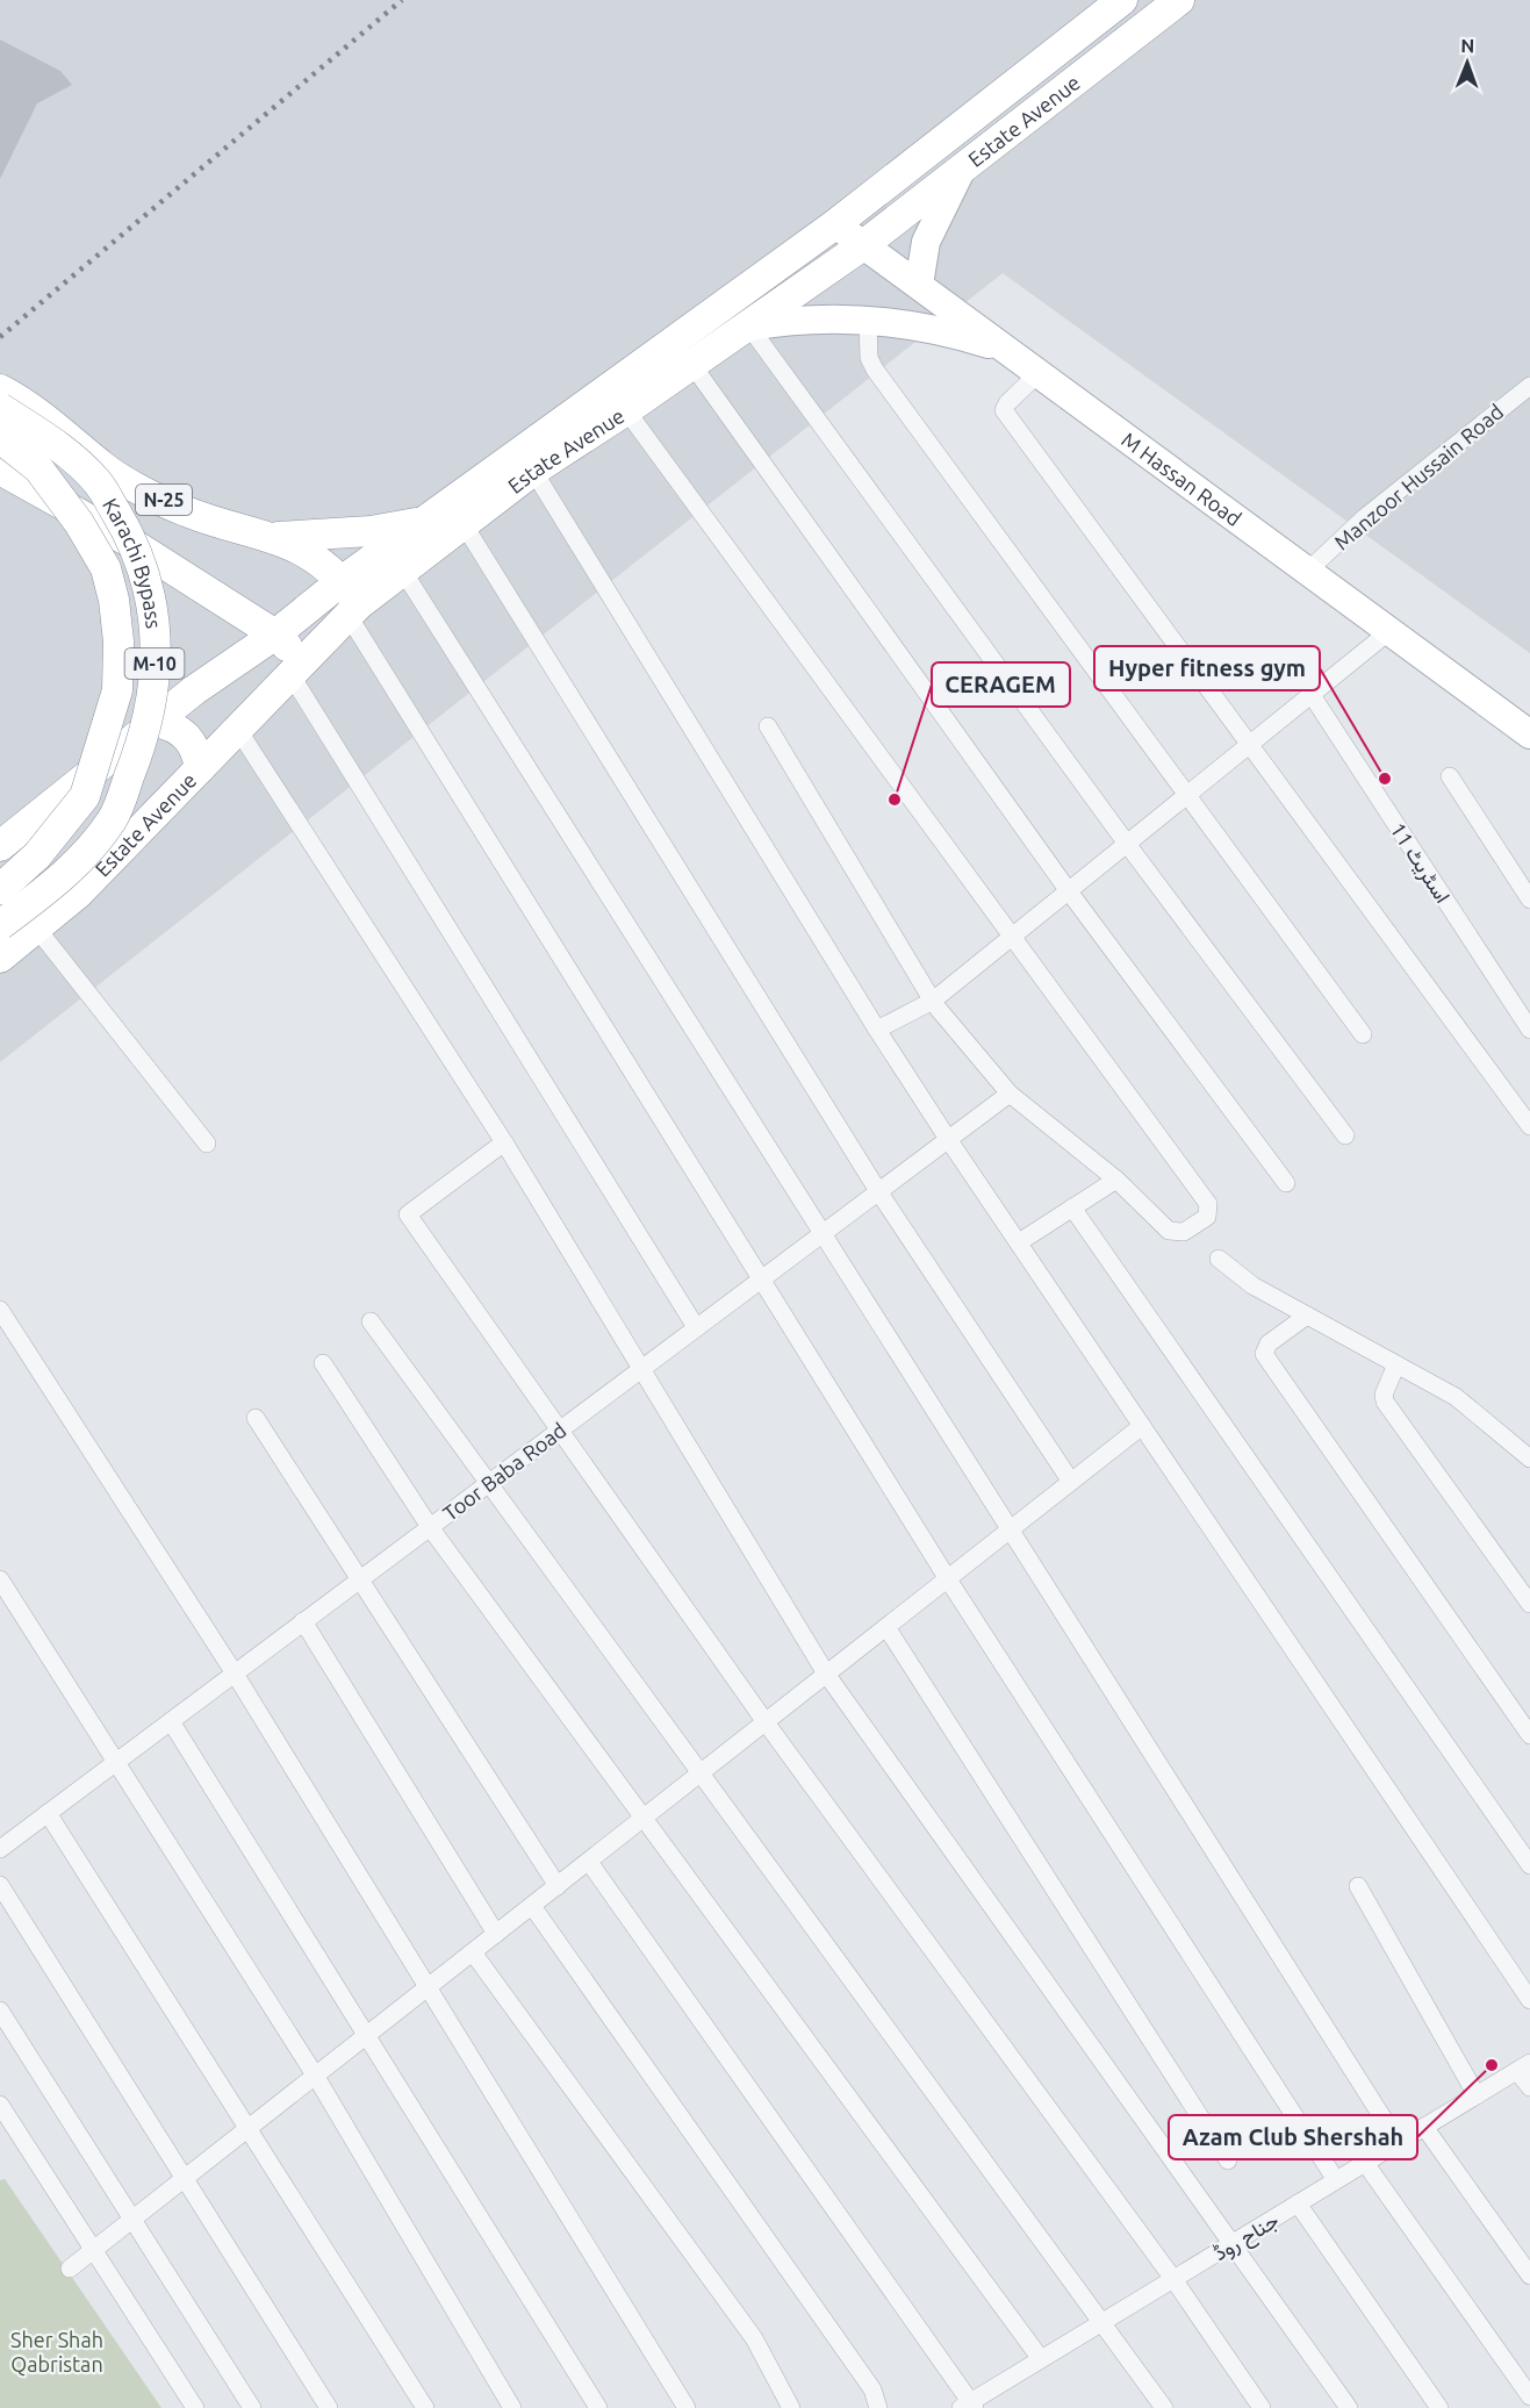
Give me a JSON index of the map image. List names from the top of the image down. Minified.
{"streets":{"highway":["Estate Avenue","N-25","Karachi Bypass","M-10"],"main road":["M Hassan Road"],"street":["Manzoor Hussain Road","اسٹریٹ 11","Toor Baba Road","جناح روڈ"]},"crossings":[["Estate Avenue","M Hassan Road"],["Estate Avenue","N-25"],["Manzoor Hussain Road","M Hassan Road"]],"parks":["Sher Shah Qabristan"],"places":["Hyper fitness gym","CERAGEM","Azam Club Shershah"],"north":"top"}
